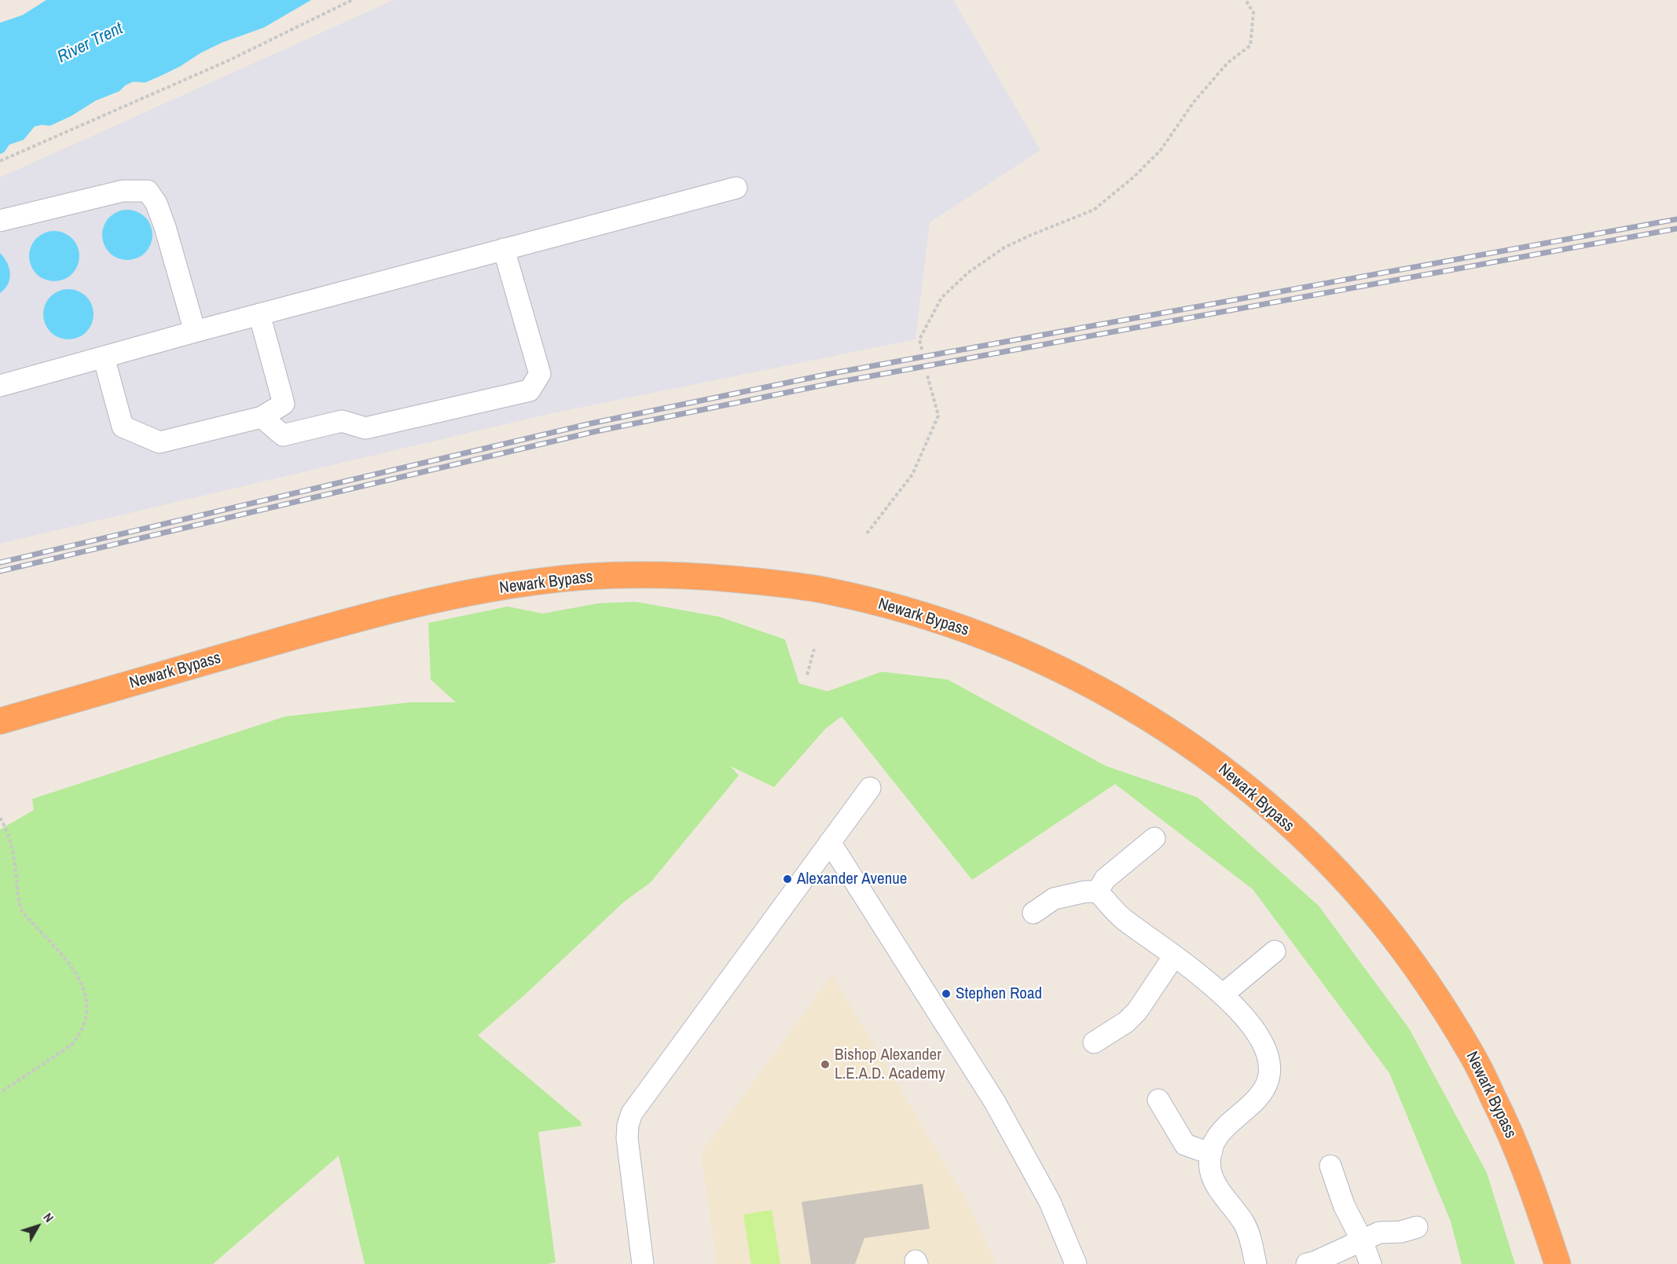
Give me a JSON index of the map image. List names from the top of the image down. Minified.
{"streets":{"highway":["Newark Bypass"]},"water":["River Trent"],"places":["Alexander Avenue","Stephen Road","Bishop Alexander L.E.A.D. Academy"],"north":"top right"}
